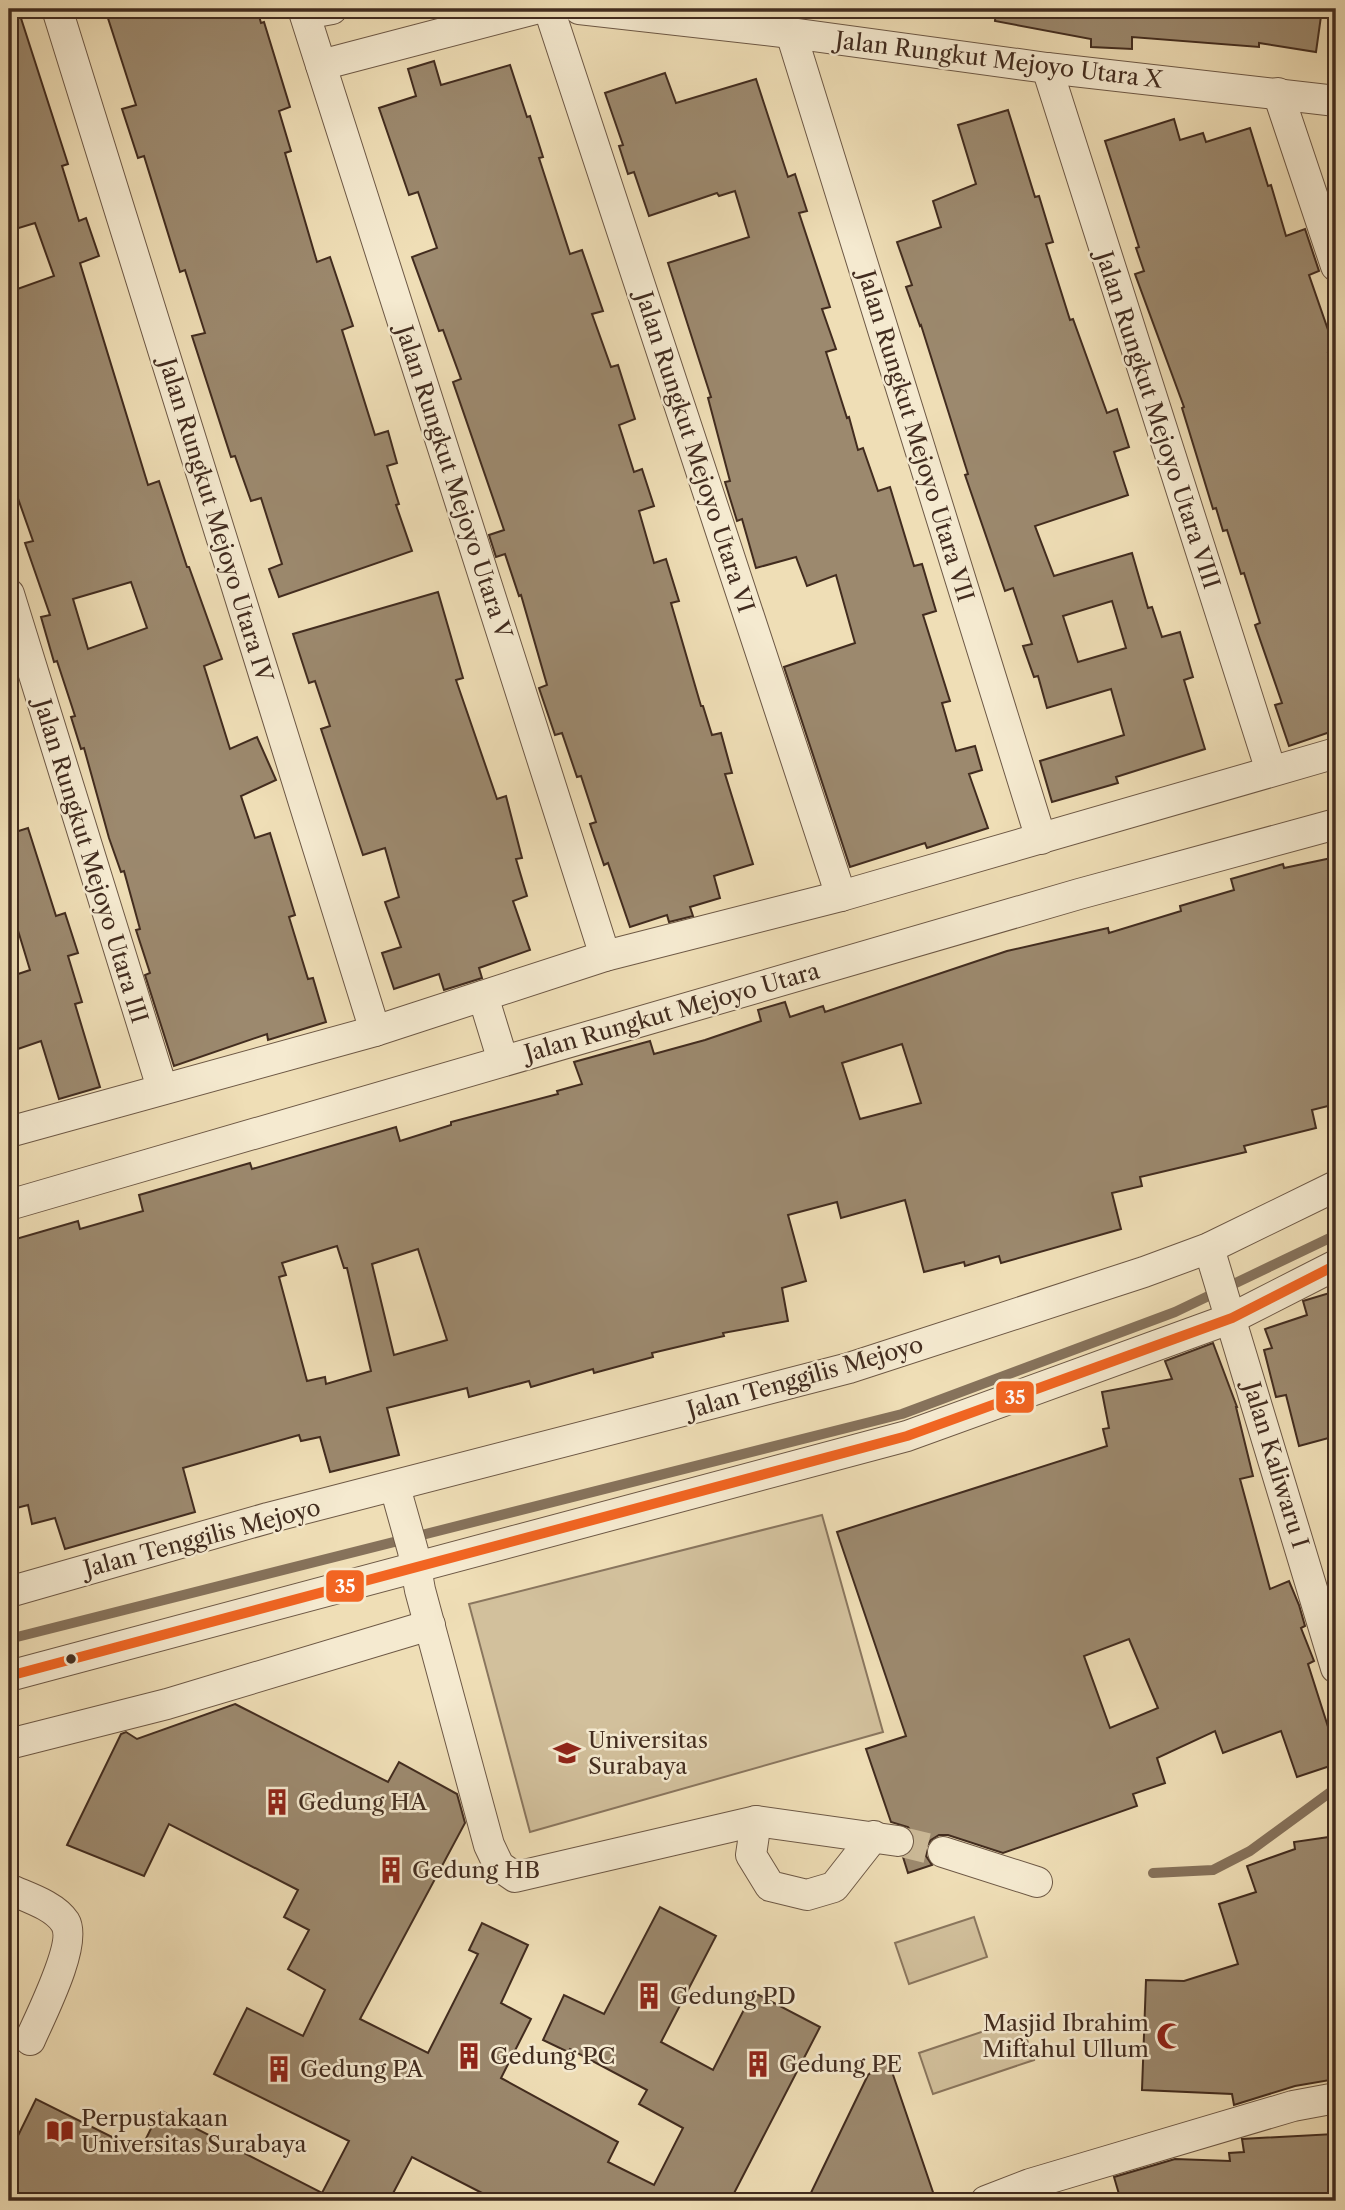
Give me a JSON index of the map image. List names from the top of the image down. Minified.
{"streets":{"street":["Jalan Rungkut Mejoyo Utara X","Jalan Rungkut Mejoyo Utara VIII","Jalan Rungkut Mejoyo Utara VII","Jalan Rungkut Mejoyo Utara VI","Jalan Rungkut Mejoyo Utara V","Jalan Rungkut Mejoyo Utara IV","Jalan Rungkut Mejoyo Utara III","Jalan Rungkut Mejoyo Utara","Jalan Tenggilis Mejoyo","Jalan Kaliwaru I"]},"crossings":[["Jalan Rungkut Mejoyo Utara X","Jalan Rungkut Mejoyo Utara VIII"],["Jalan Rungkut Mejoyo Utara X","Jalan Rungkut Mejoyo Utara VII"]],"places":{"school or university":["Universitas Surabaya"],"building":["Gedung HA","Gedung HB","Gedung PD","Gedung PC","Gedung PE","Gedung PA"],"mosque":["Masjid Ibrahim Miftahul Ullum"],"library":["Perpustakaan Universitas Surabaya"]},"lines":["transit line 35"]}
